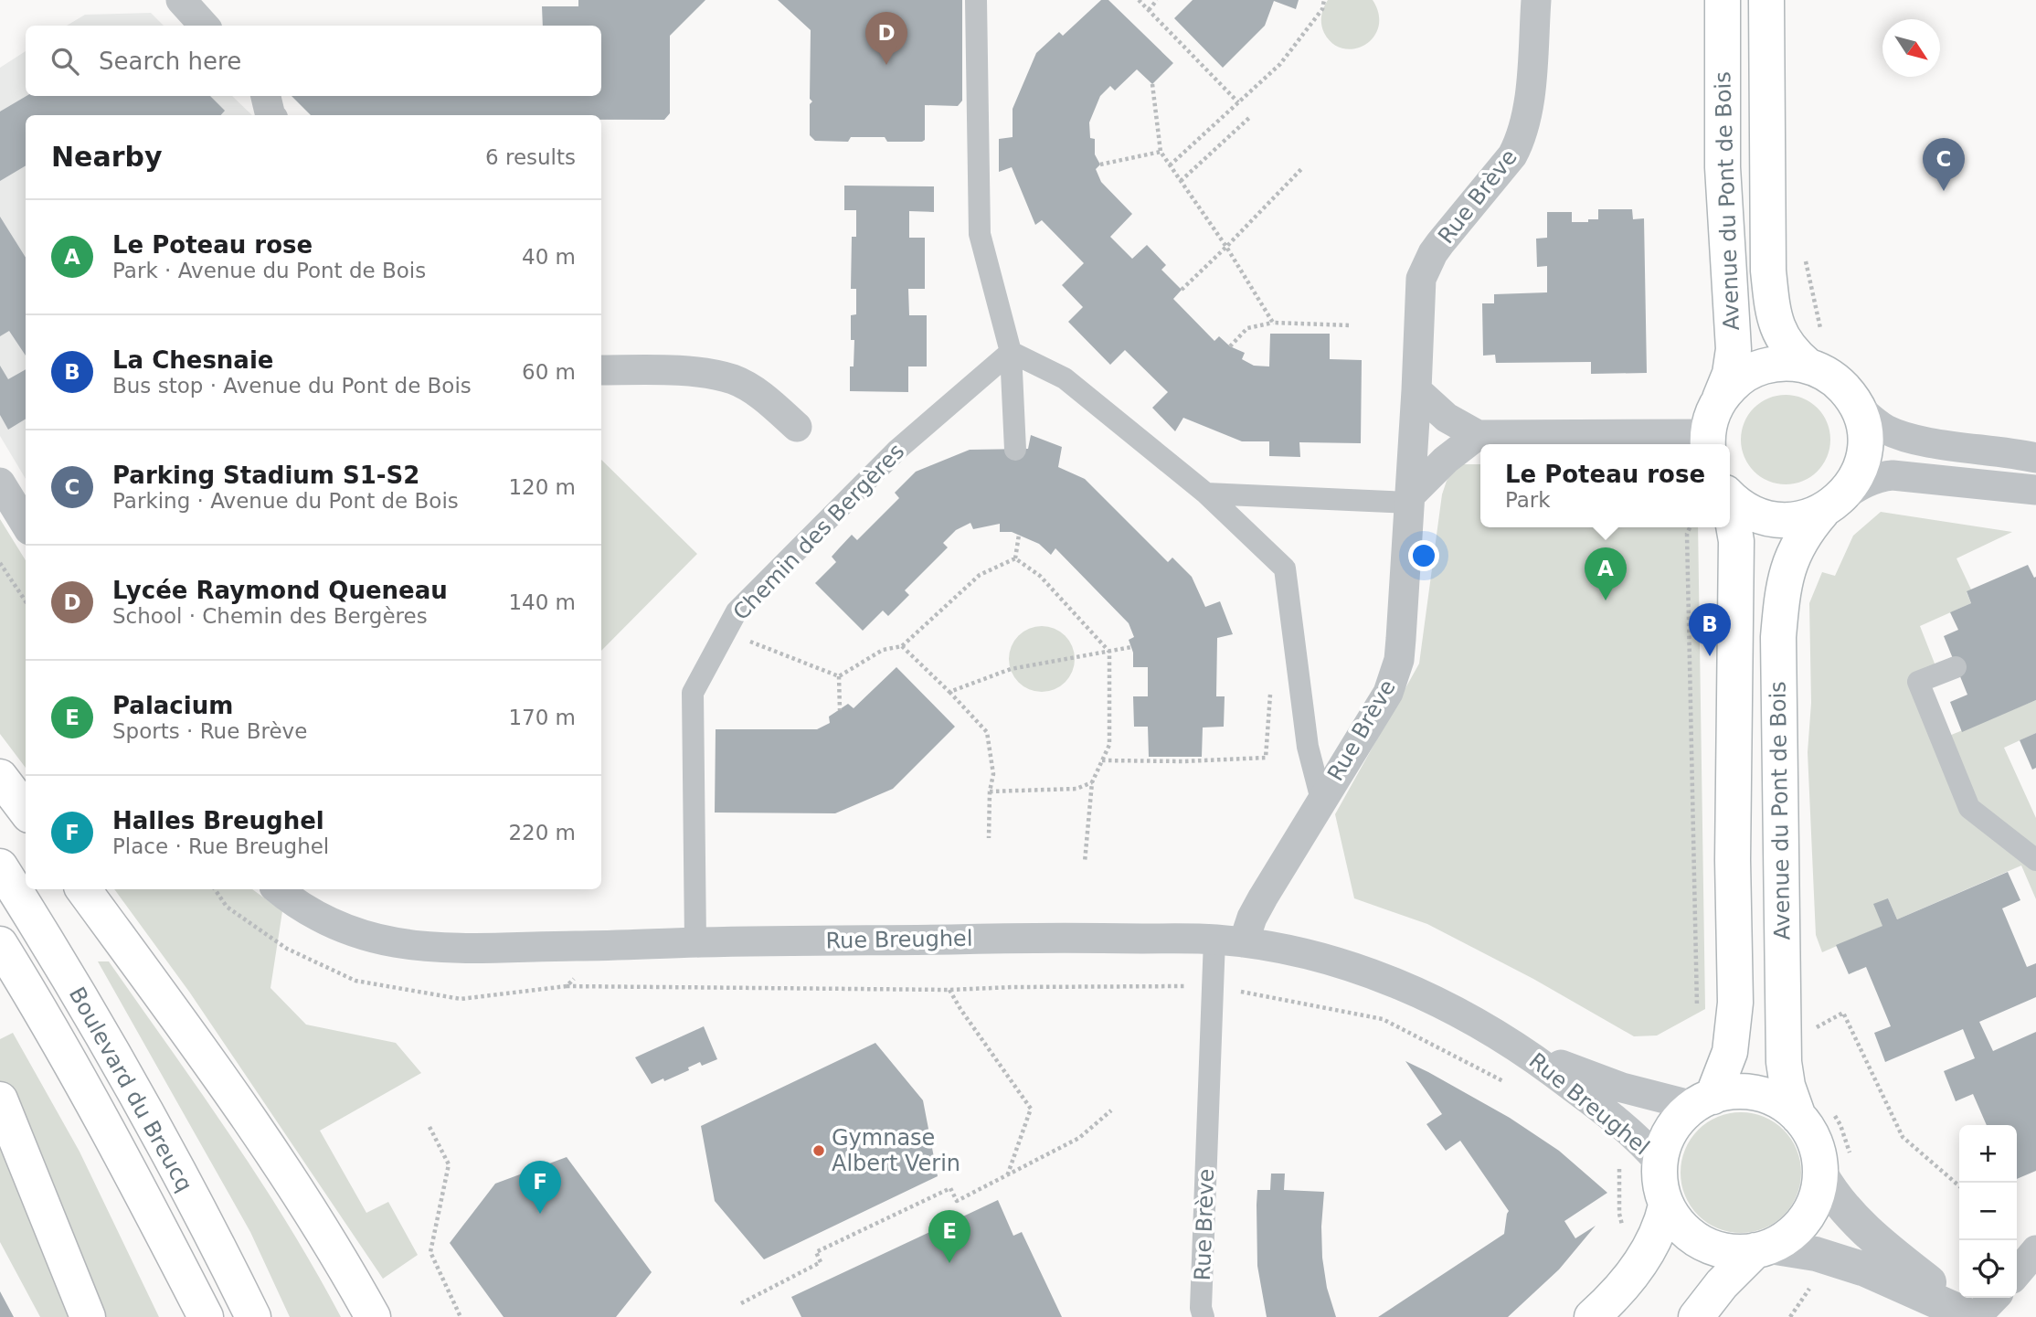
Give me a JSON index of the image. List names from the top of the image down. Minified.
{"streets":{"main road":["Avenue du Pont de Bois","Boulevard du Breucq"],"street":["Rue Brève","Chemin des Bergères","Rue Breughel"]},"crossings":[["Rue Brève","Rue Breughel"],["Avenue du Pont de Bois","Rue Breughel"],["Chemin des Bergères","Rue Breughel"]],"places":["Gymnase Albert Verin"],"north":"bottom right","page":{"pins":["D","C","A","B","F","E"],"search":"Search here","heading":["Nearby","6 results"],"list":[{"mark":"A","name":"Le Poteau rose","note":"Park · Avenue du Pont de Bois","value":"40 m"},{"mark":"B","name":"La Chesnaie","note":"Bus stop · Avenue du Pont de Bois","value":"60 m"},{"mark":"C","name":"Parking Stadium S1-S2","note":"Parking · Avenue du Pont de Bois","value":"120 m"},{"mark":"D","name":"Lycée Raymond Queneau","note":"School · Chemin des Bergères","value":"140 m"},{"mark":"E","name":"Palacium","note":"Sports · Rue Brève","value":"170 m"},{"mark":"F","name":"Halles Breughel","note":"Place · Rue Breughel","value":"220 m"}],"popup":["Le Poteau rose","Park"],"map_buttons":["+","−"]}}
